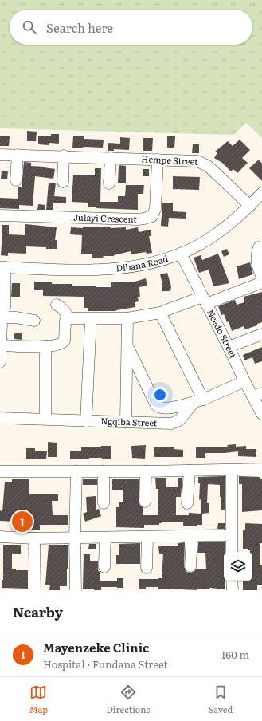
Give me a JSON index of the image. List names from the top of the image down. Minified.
{"streets":{"street":["Hempe Street","Julayi Crescent","Dibana Road","Ncedo Street","Ngqiba Street"]},"crossings":[["Hempe Street","Julayi Crescent"],["Hempe Street","Dibana Road"],["Dibana Road","Ncedo Street"],["Ncedo Street","Ngqiba Street"]],"page":{"search":"Search here","pins":"1","heading":"Nearby","list":[{"mark":"1","name":"Mayenzeke Clinic","note":"Hospital · Fundana Street","value":"160 m"}],"nav":["Map","Directions","Saved"]}}
